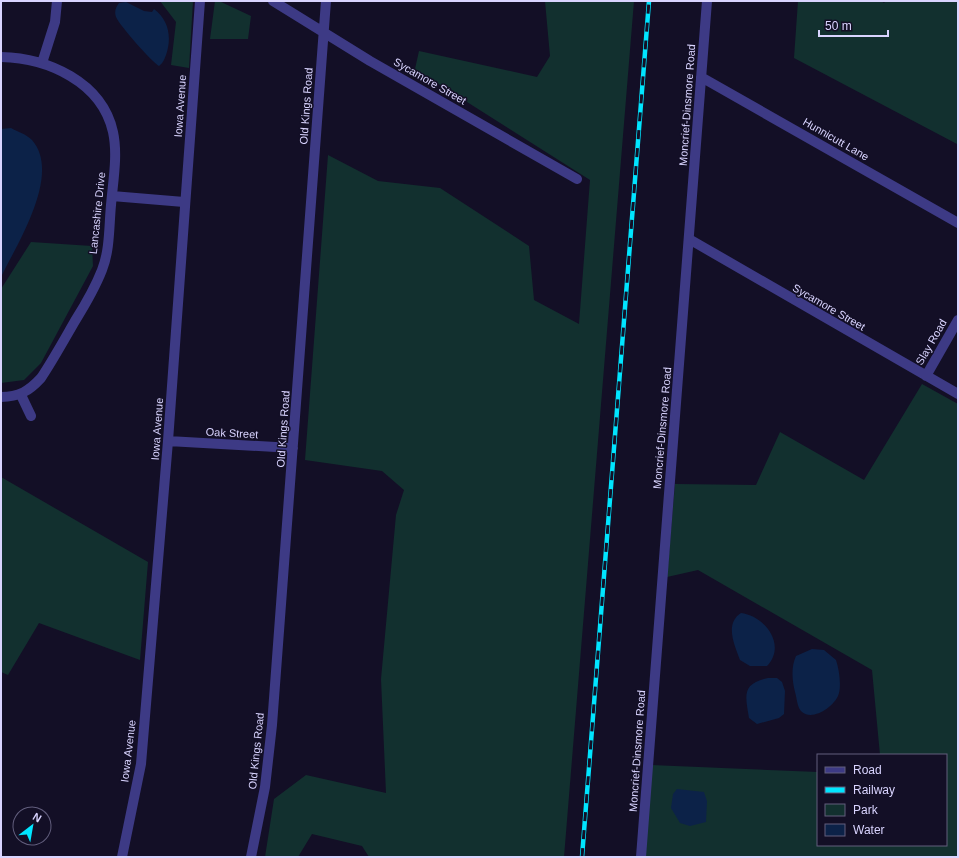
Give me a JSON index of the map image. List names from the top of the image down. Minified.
{"streets":{"street":["Sycamore Street","Moncrief-Dinsmore Road","Iowa Avenue","Old Kings Road","Hunnicutt Lane","Lancashire Drive","Slay Road","Oak Street"]},"crossings":[["Sycamore Street","Moncrief-Dinsmore Road"],["Sycamore Street","Old Kings Road"],["Sycamore Street","Slay Road"],["Moncrief-Dinsmore Road","Hunnicutt Lane"],["Iowa Avenue","Oak Street"],["Old Kings Road","Oak Street"]],"legend":["Road","Railway","Park","Water"],"scale_bar":"50 m","north":"top right"}
